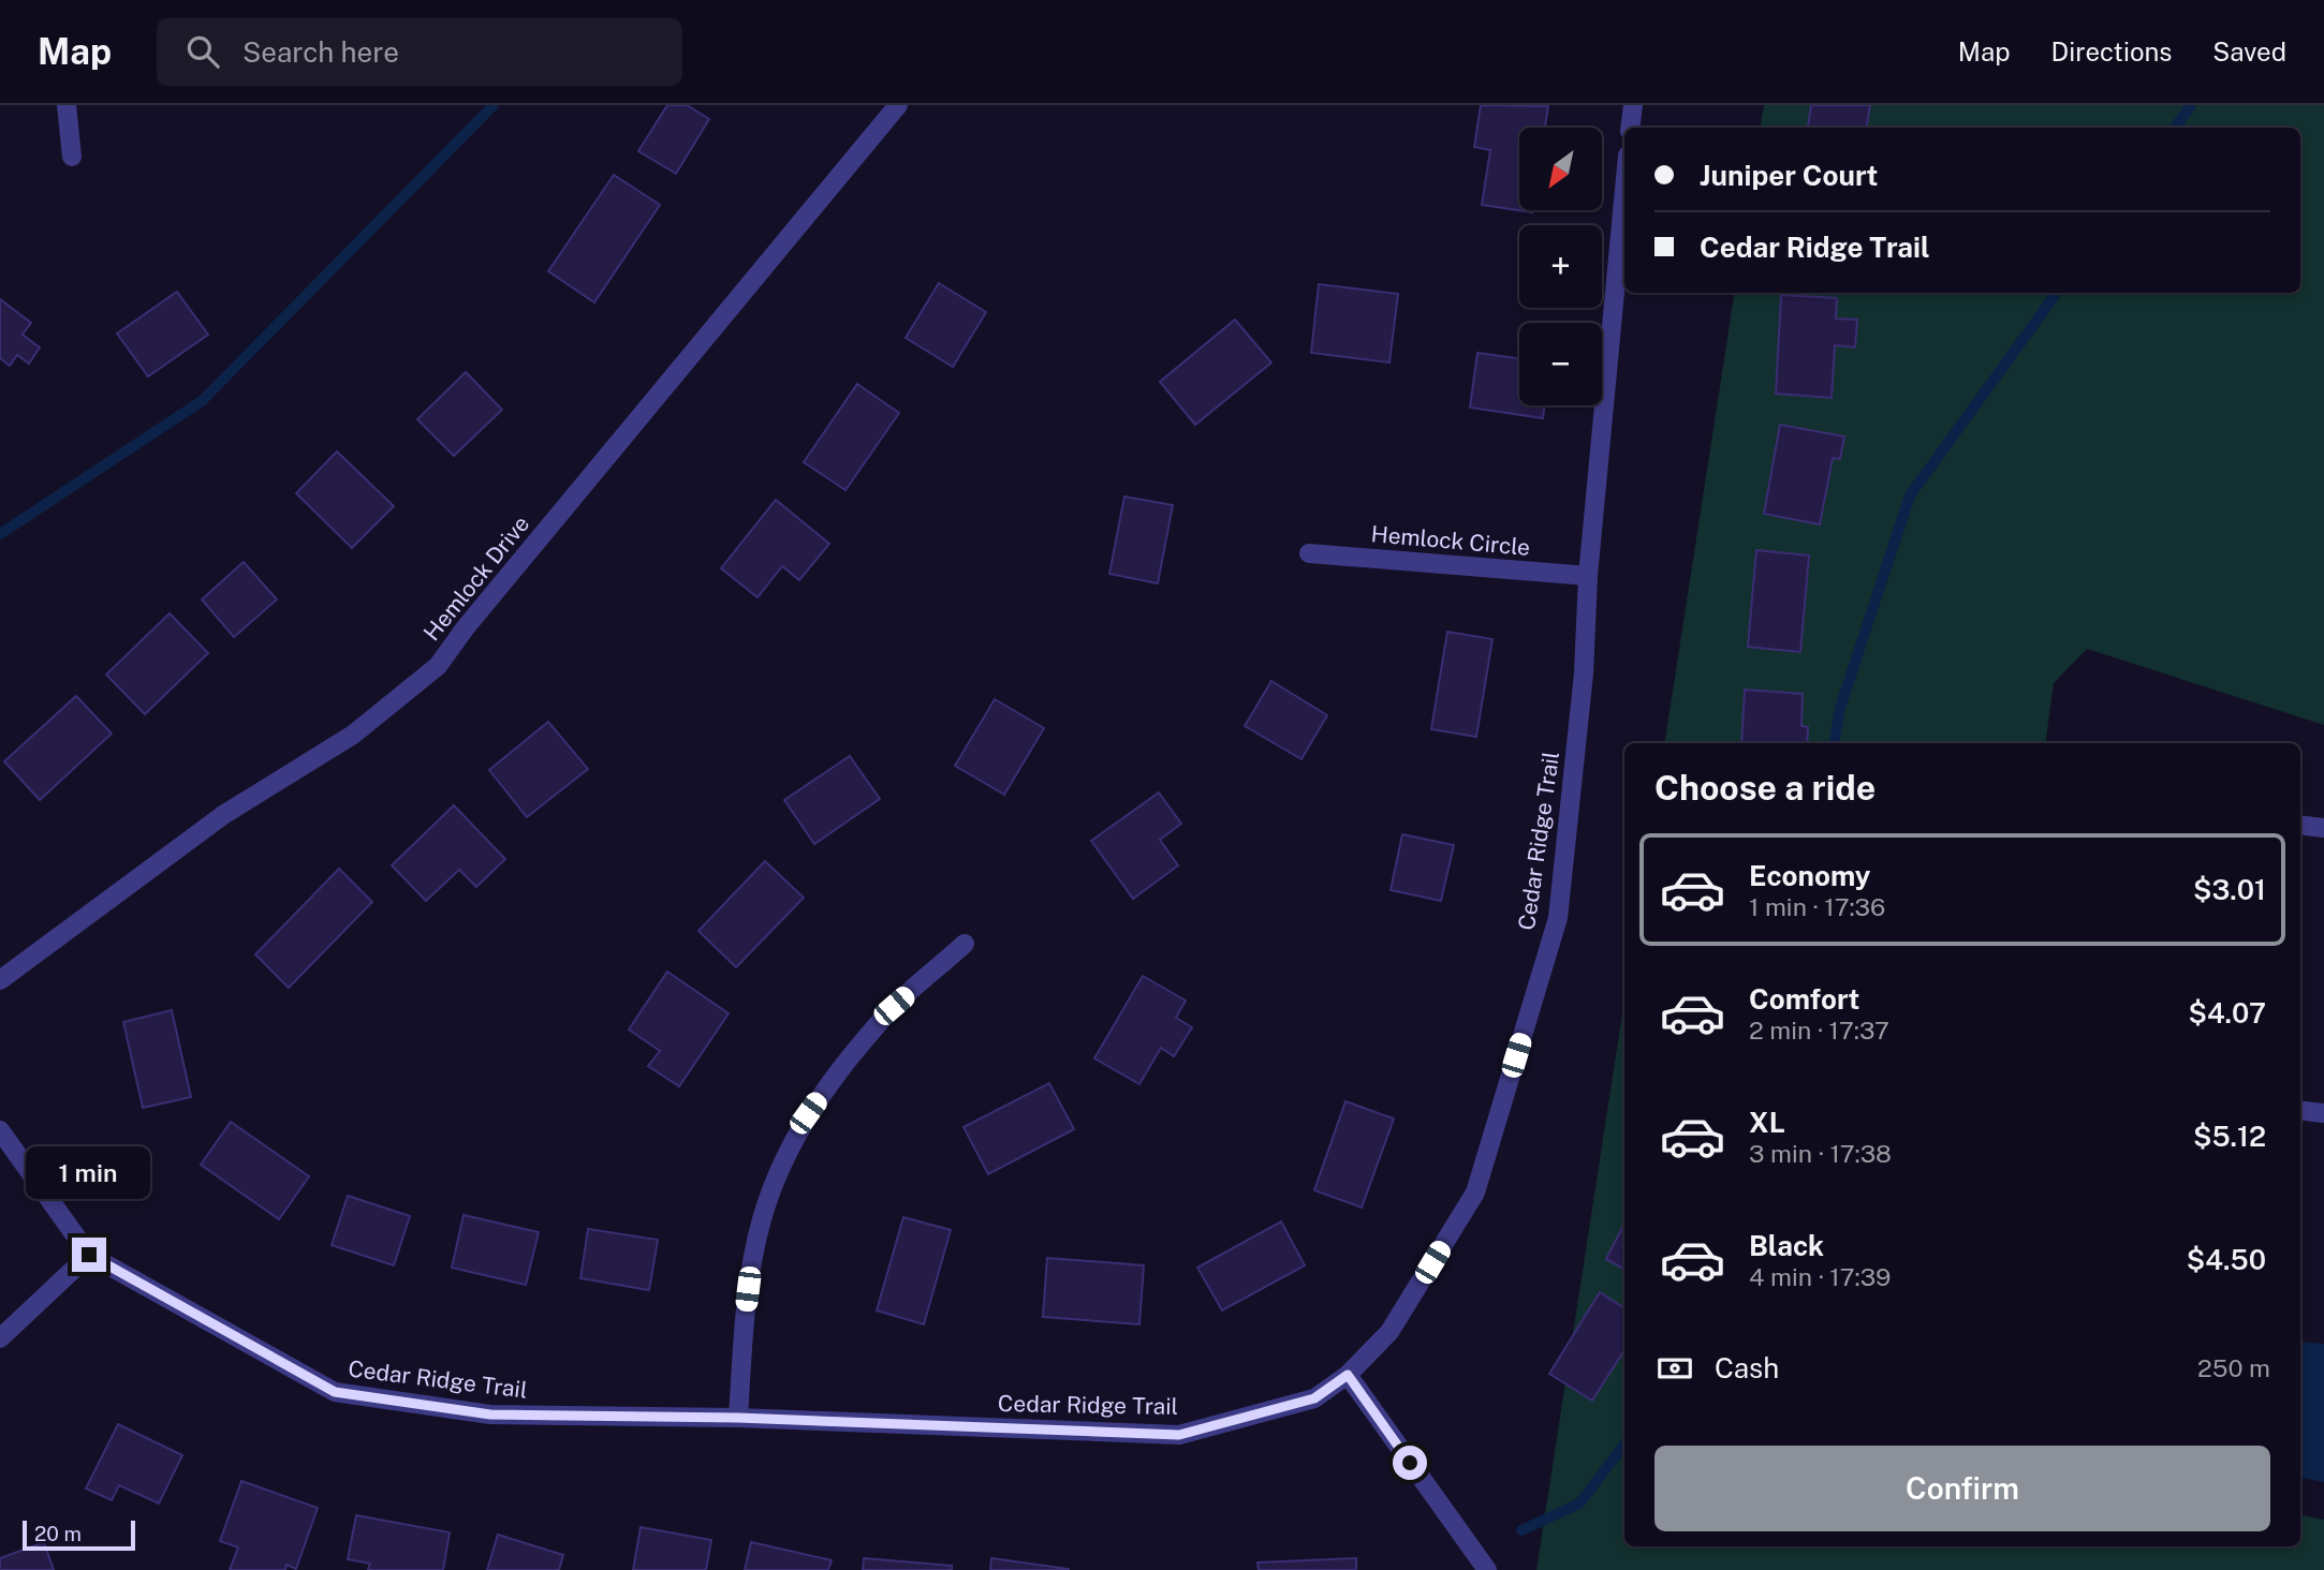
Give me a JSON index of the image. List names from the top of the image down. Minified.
{"streets":{"street":["Hemlock Circle","Hemlock Drive","Cedar Ridge Trail"]},"crossings":[["Hemlock Circle","Cedar Ridge Trail"]],"scale_bar":"20 m","north":"bottom left","page":{"header":"Map","search":"Search here","nav":["Map","Directions","Saved"],"map_buttons":["+","−"],"banner":["Juniper Court","Cedar Ridge Trail"],"heading":"Choose a ride","list":[{"name":"Economy","note":"1 min · 17:36","value":"$3.01"},{"name":"Comfort","note":"2 min · 17:37","value":"$4.07"},{"name":"XL","note":"3 min · 17:38","value":"$5.12"},{"name":"Black","note":"4 min · 17:39","value":"$4.50"}],"bubble":"1 min","pay":["Cash","250 m"],"buttons":"Confirm","scale":"20 m"}}
